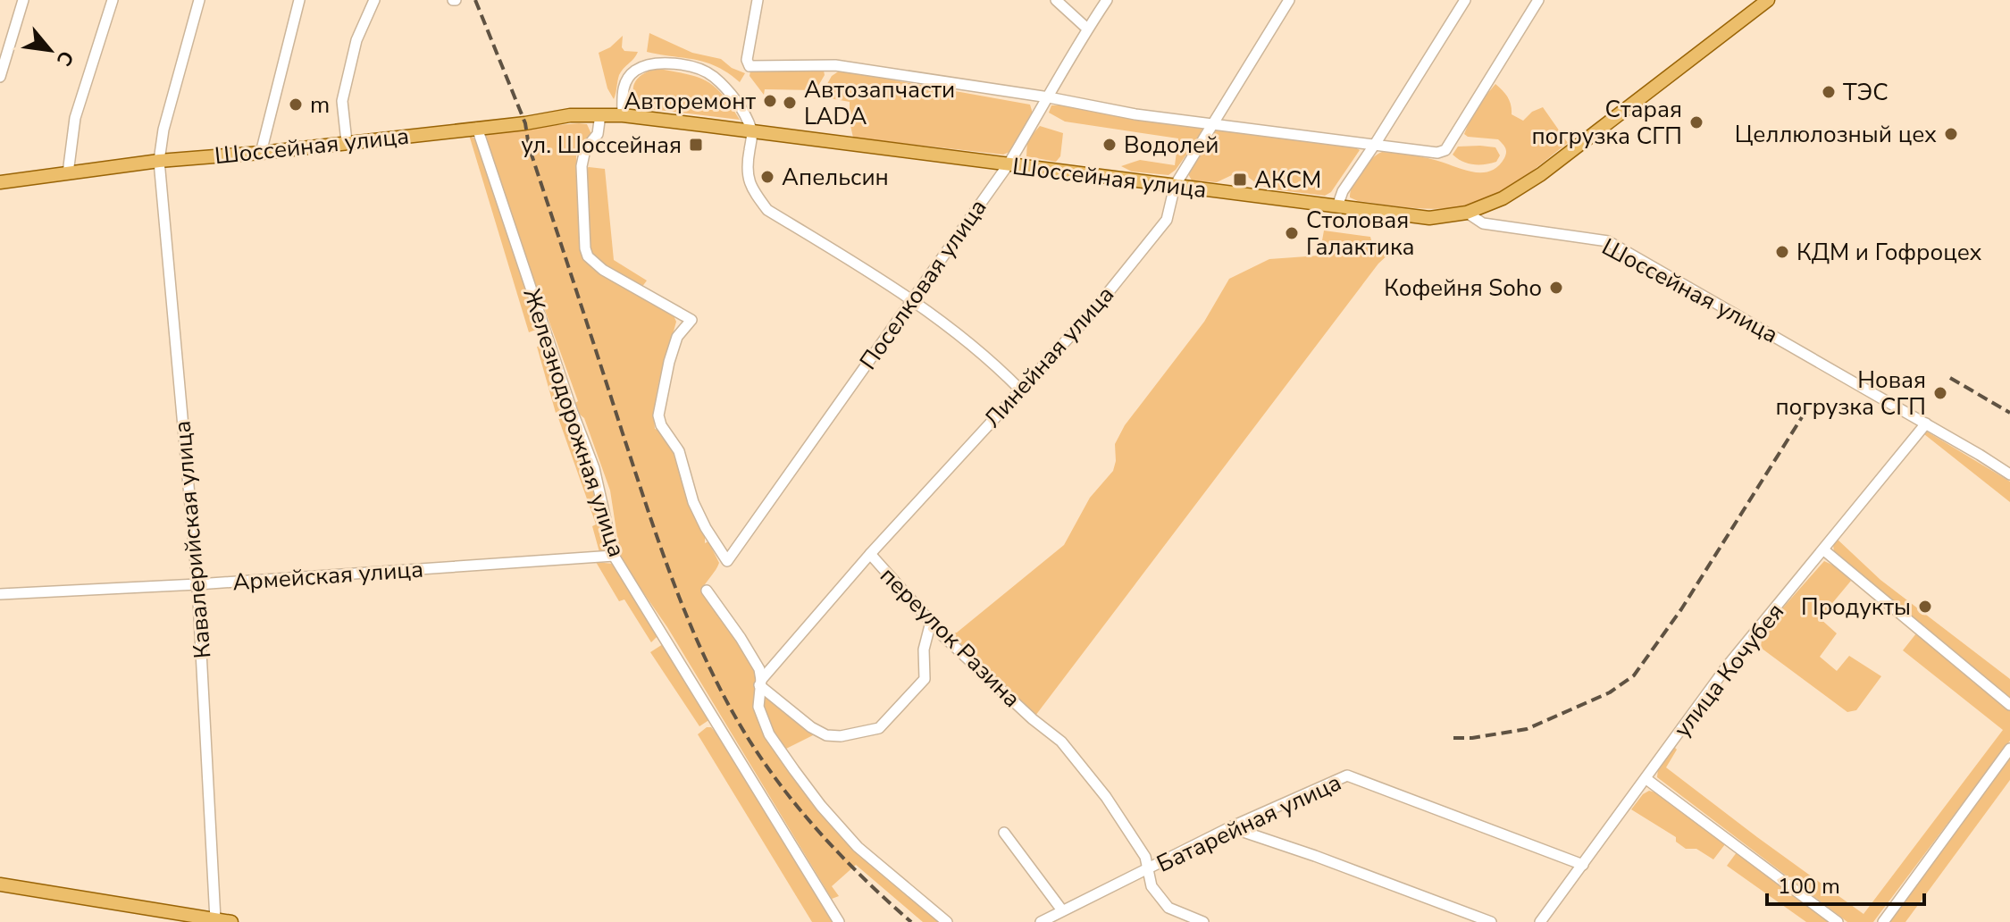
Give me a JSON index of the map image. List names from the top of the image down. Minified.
{"streets":{"main road":["Шоссейная улица"],"street":["Поселковая улица","Линейная улица","Железнодорожная улица","Кавалерийская улица","Армейская улица","переулок Разина","улица Кочубея","Батарейная улица"]},"crossings":[["Шоссейная улица","Поселковая улица"],["Шоссейная улица","Линейная улица"],["Шоссейная улица","Железнодорожная улица"],["Шоссейная улица","Кавалерийская улица"],["Шоссейная улица","улица Кочубея"],["Линейная улица","переулок Разина"],["Железнодорожная улица","Армейская улица"],["Кавалерийская улица","Армейская улица"],["переулок Разина","Батарейная улица"],["улица Кочубея","Батарейная улица"]],"places":{"other":["ТЭС","Авторемонт","Автозапчасти LADA","m","Старая погрузка СГП","Целлюлозный цех","Водолей","Апельсин","Столовая Галактика","КДМ и Гофроцех","Кофейня Soho","Новая погрузка СГП","Продукты"],"transit":["ул. Шоссейная","АКСМ"]},"scale_bar":"100 m","north":"bottom right"}
